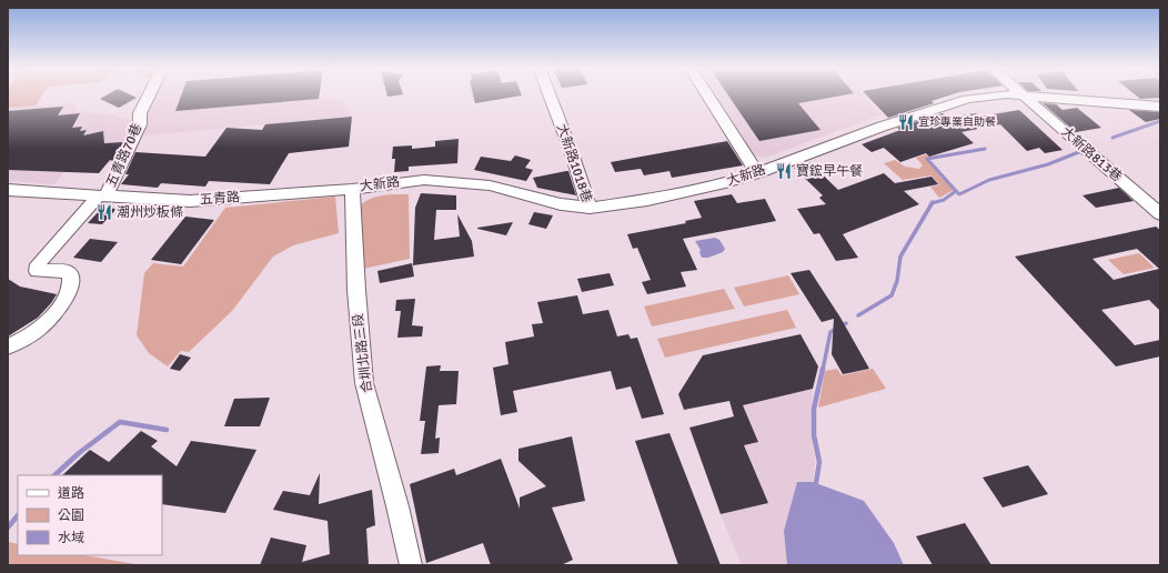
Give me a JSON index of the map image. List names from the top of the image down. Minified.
{"streets":{"street":["大新路813巷","五青路70巷","大新路1018巷","大新路","五青路","合圳北路三段"]},"crossings":[["大新路813巷","大新路"],["五青路70巷","五青路"],["大新路1018巷","大新路"],["大新路","五青路"],["大新路","合圳北路三段"],["五青路","合圳北路三段"]],"places":{"restaurant":["宜珍專業自助餐","寶鋐早午餐","潮州炒板條"]},"legend":["道路","公園","水域"]}
